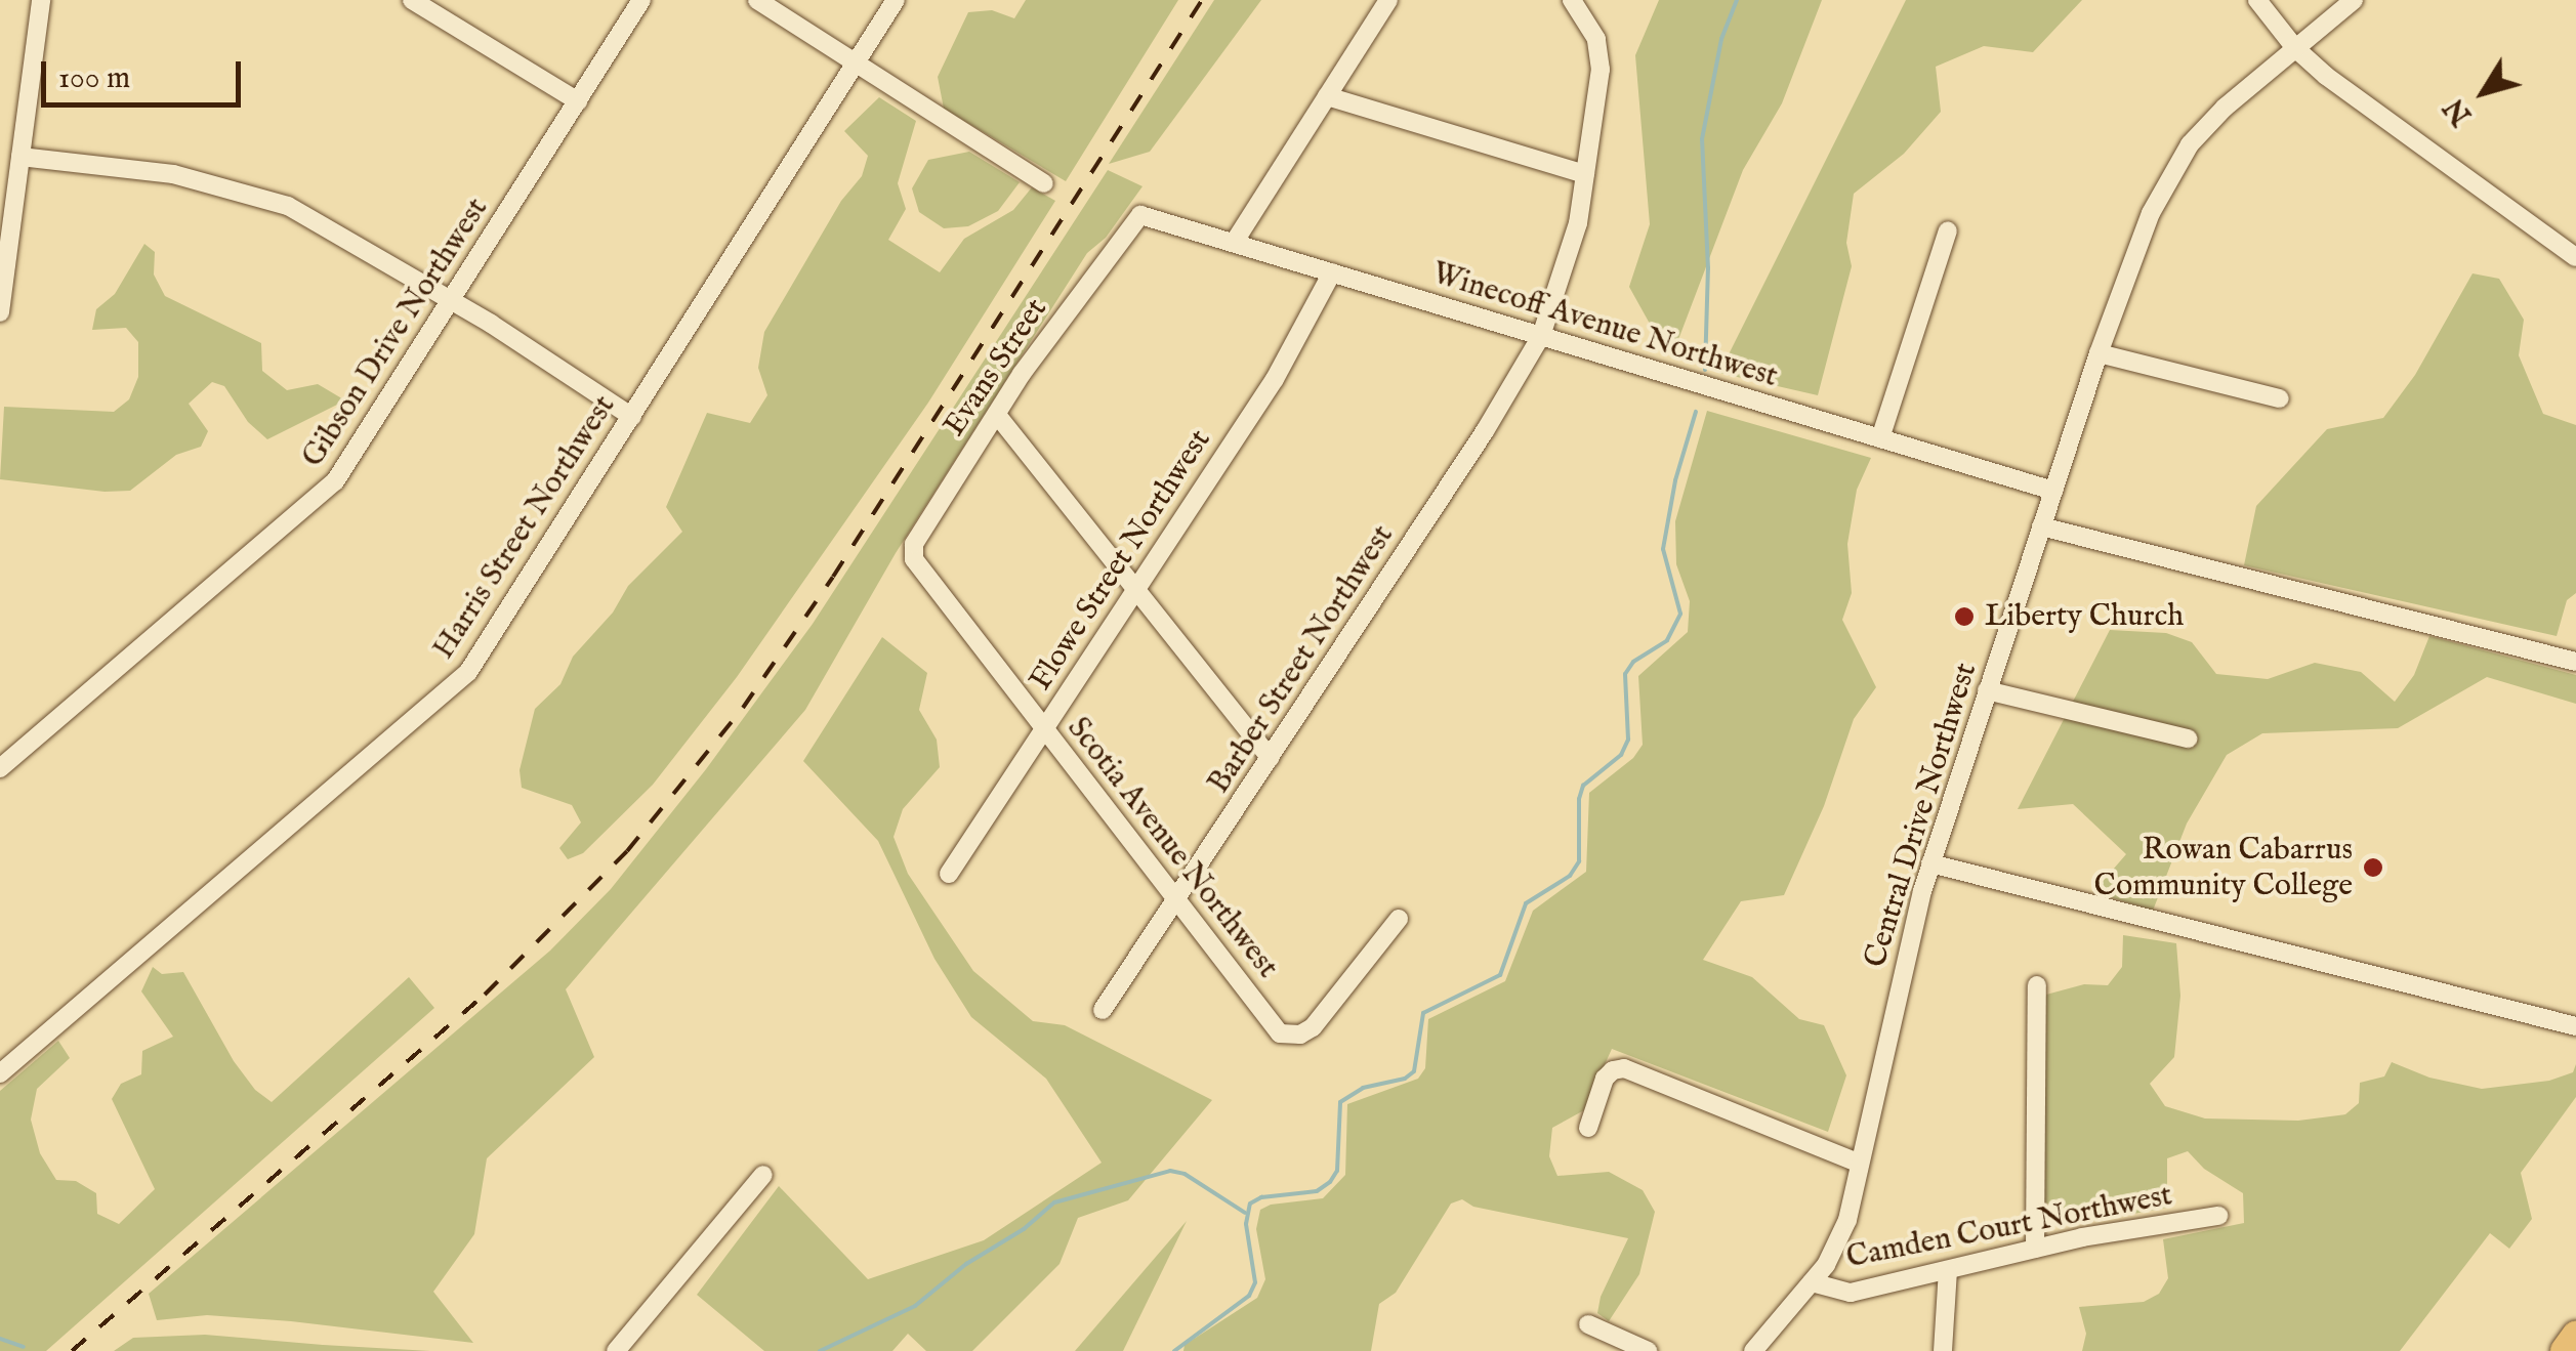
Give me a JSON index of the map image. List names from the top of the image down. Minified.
{"streets":{"street":["Winecoff Avenue Northwest","Gibson Drive Northwest","Evans Street","Harris Street Northwest","Flowe Street Northwest","Barber Street Northwest","Central Drive Northwest","Scotia Avenue Northwest","Camden Court Northwest"]},"crossings":[["Winecoff Avenue Northwest","Evans Street"],["Winecoff Avenue Northwest","Flowe Street Northwest"],["Winecoff Avenue Northwest","Barber Street Northwest"],["Winecoff Avenue Northwest","Central Drive Northwest"],["Evans Street","Scotia Avenue Northwest"],["Flowe Street Northwest","Scotia Avenue Northwest"],["Barber Street Northwest","Scotia Avenue Northwest"],["Central Drive Northwest","Camden Court Northwest"]],"places":["Liberty Church","Rowan Cabarrus Community College"],"scale_bar":"100 m","north":"bottom left"}
